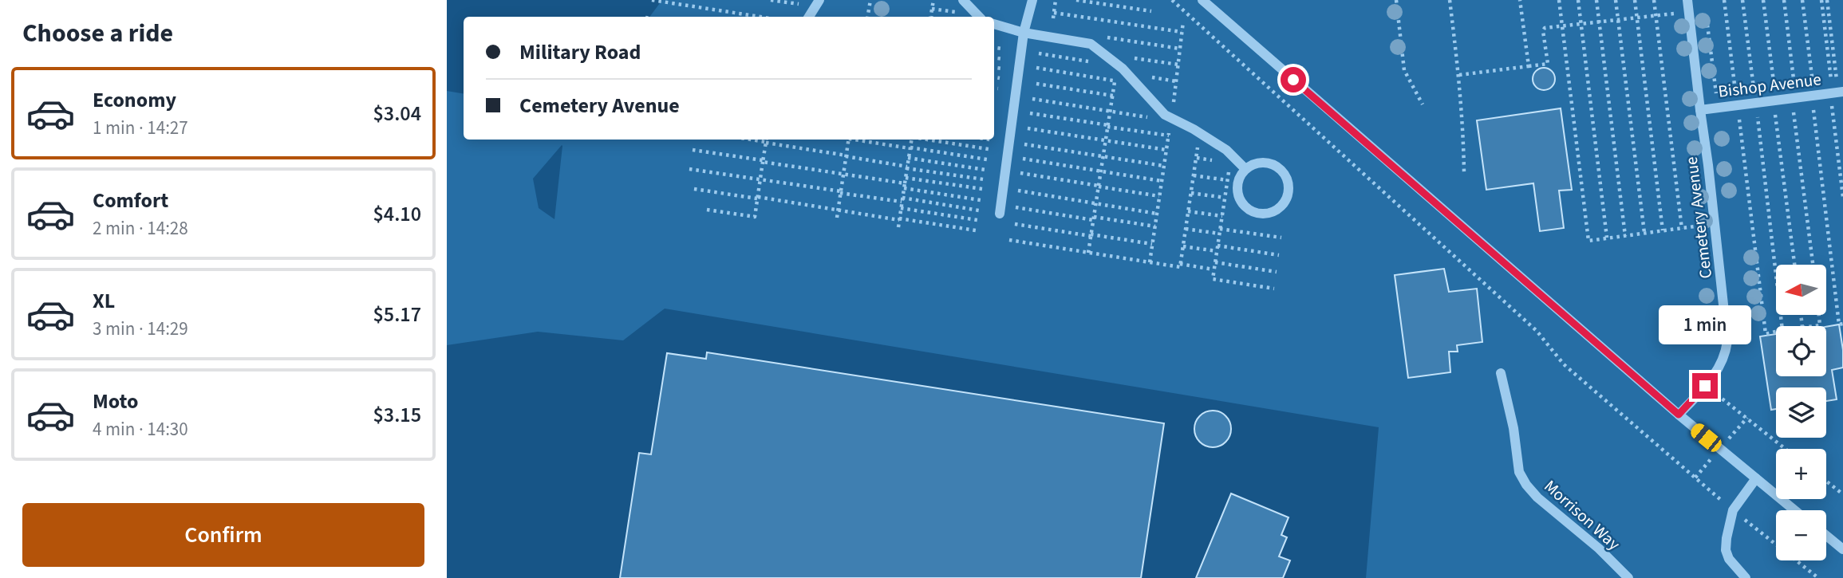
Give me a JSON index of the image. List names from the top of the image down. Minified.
{"streets":{"street":["Bishop Avenue","Cemetery Avenue","Morrison Way"]},"crossings":[["Bishop Avenue","Cemetery Avenue"]],"north":"left","page":{"heading":"Choose a ride","banner":["Military Road","Cemetery Avenue"],"list":[{"name":"Economy","note":"1 min · 14:27","value":"$3.04"},{"name":"Comfort","note":"2 min · 14:28","value":"$4.10"},{"name":"XL","note":"3 min · 14:29","value":"$5.17"},{"name":"Moto","note":"4 min · 14:30","value":"$3.15"}],"map_buttons":["+","−"],"bubble":"1 min","buttons":"Confirm"}}
